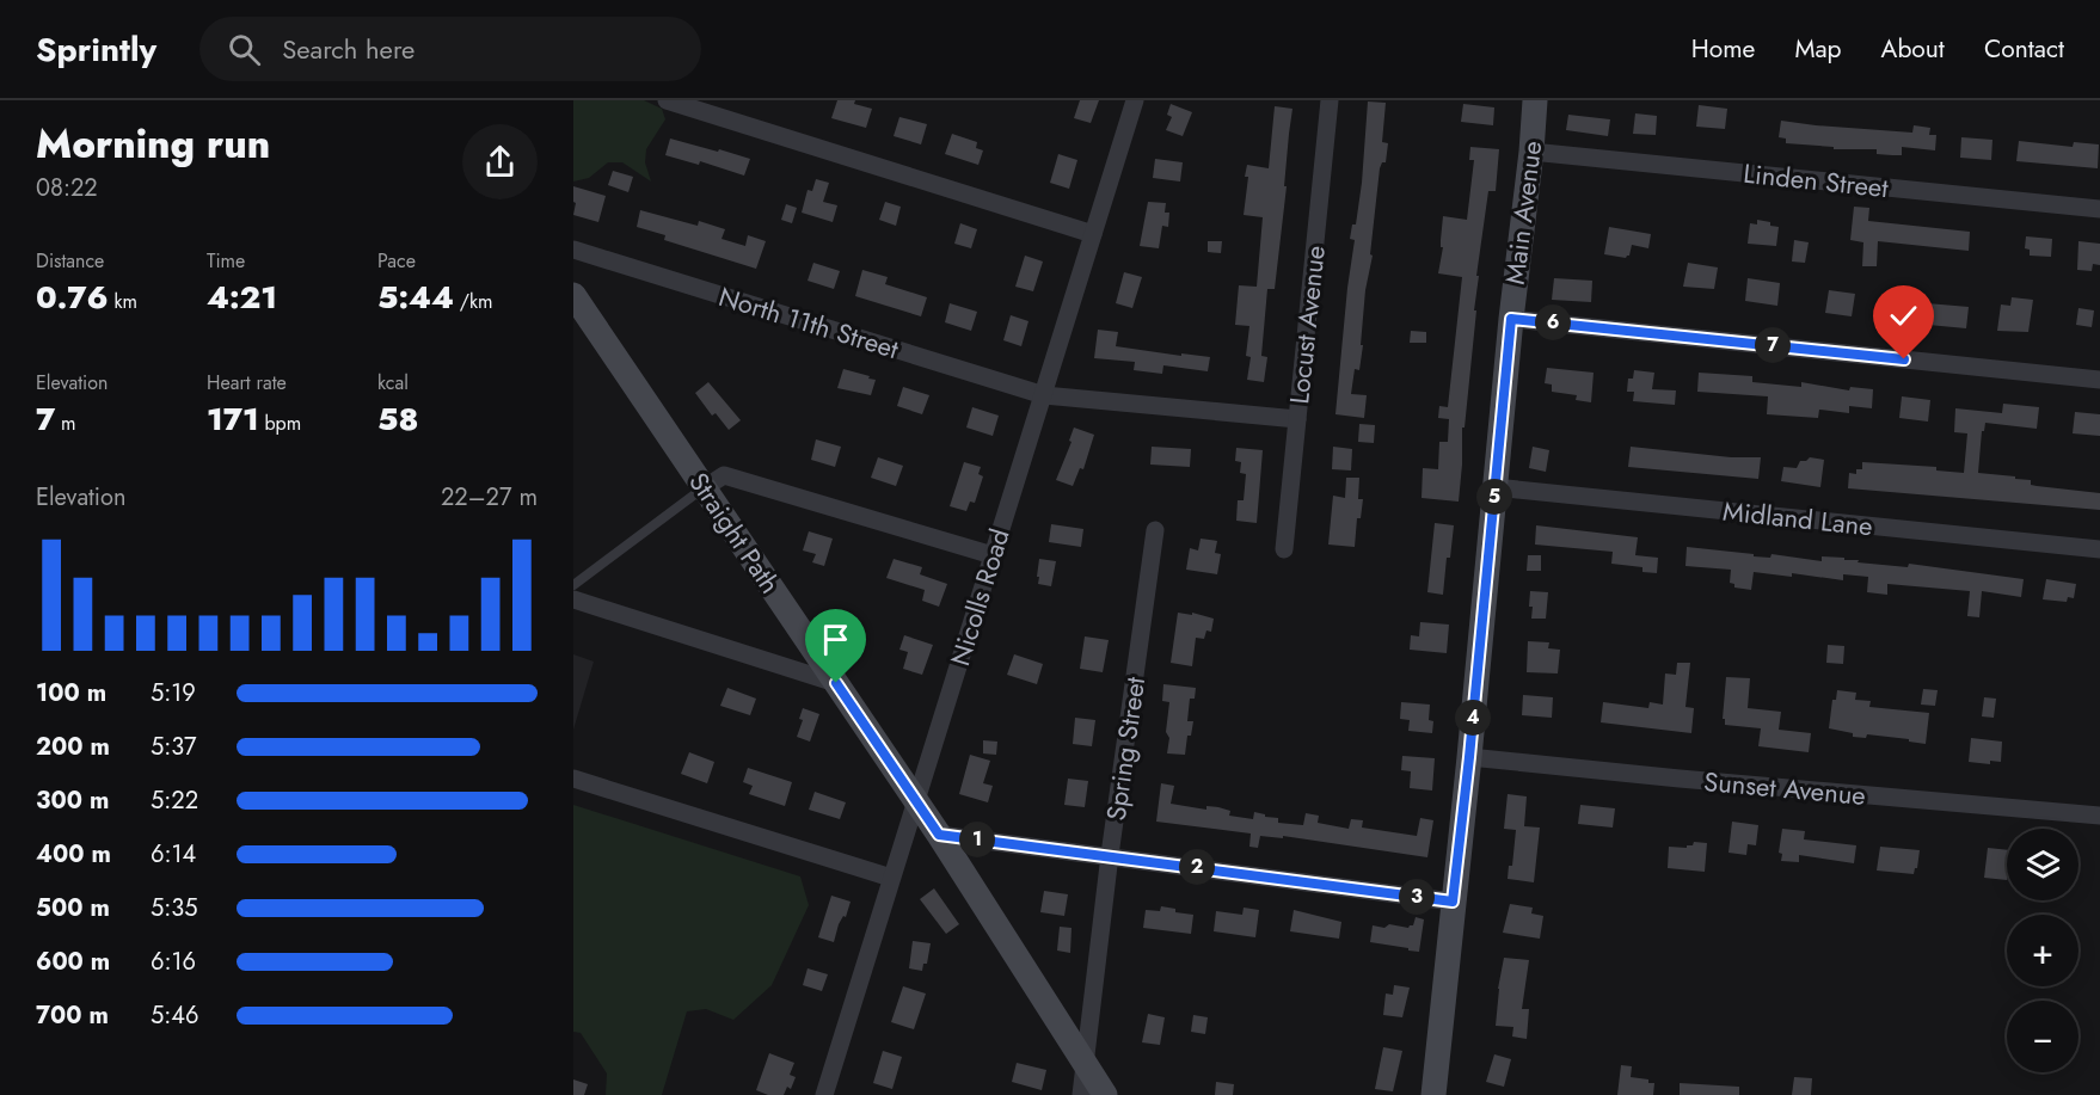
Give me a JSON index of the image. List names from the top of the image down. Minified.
{"streets":{"street":["Linden Street","Main Avenue","North 11th Street","Locust Avenue","Midland Lane","Straight Path","Nicolls Road","Spring Street","Sunset Avenue"]},"crossings":[["Linden Street","Main Avenue"],["Main Avenue","Midland Lane"],["Main Avenue","Sunset Avenue"],["North 11th Street","Locust Avenue"],["North 11th Street","Nicolls Road"],["Straight Path","Nicolls Road"],["Straight Path","Spring Street"]],"page":{"header":"Sprintly","search":"Search here","nav":["Home","Map","About","Contact"],"heading":["Morning run","08:22"],"stats":[["Distance","0.76 km"],["Time","4:21"],["Pace","5:44 /km"],["Elevation","7 m"],["Heart rate","171 bpm"],["kcal","58"]],"pins":["6","7","5","4","1","2","3"],"chart":["Elevation","22–27 m"],"list":[{"name":"100 m","note":"5:19"},{"name":"200 m","note":"5:37"},{"name":"300 m","note":"5:22"},{"name":"400 m","note":"6:14"},{"name":"500 m","note":"5:35"},{"name":"600 m","note":"6:16"},{"name":"700 m","note":"5:46"}],"map_buttons":["+","−"]}}
